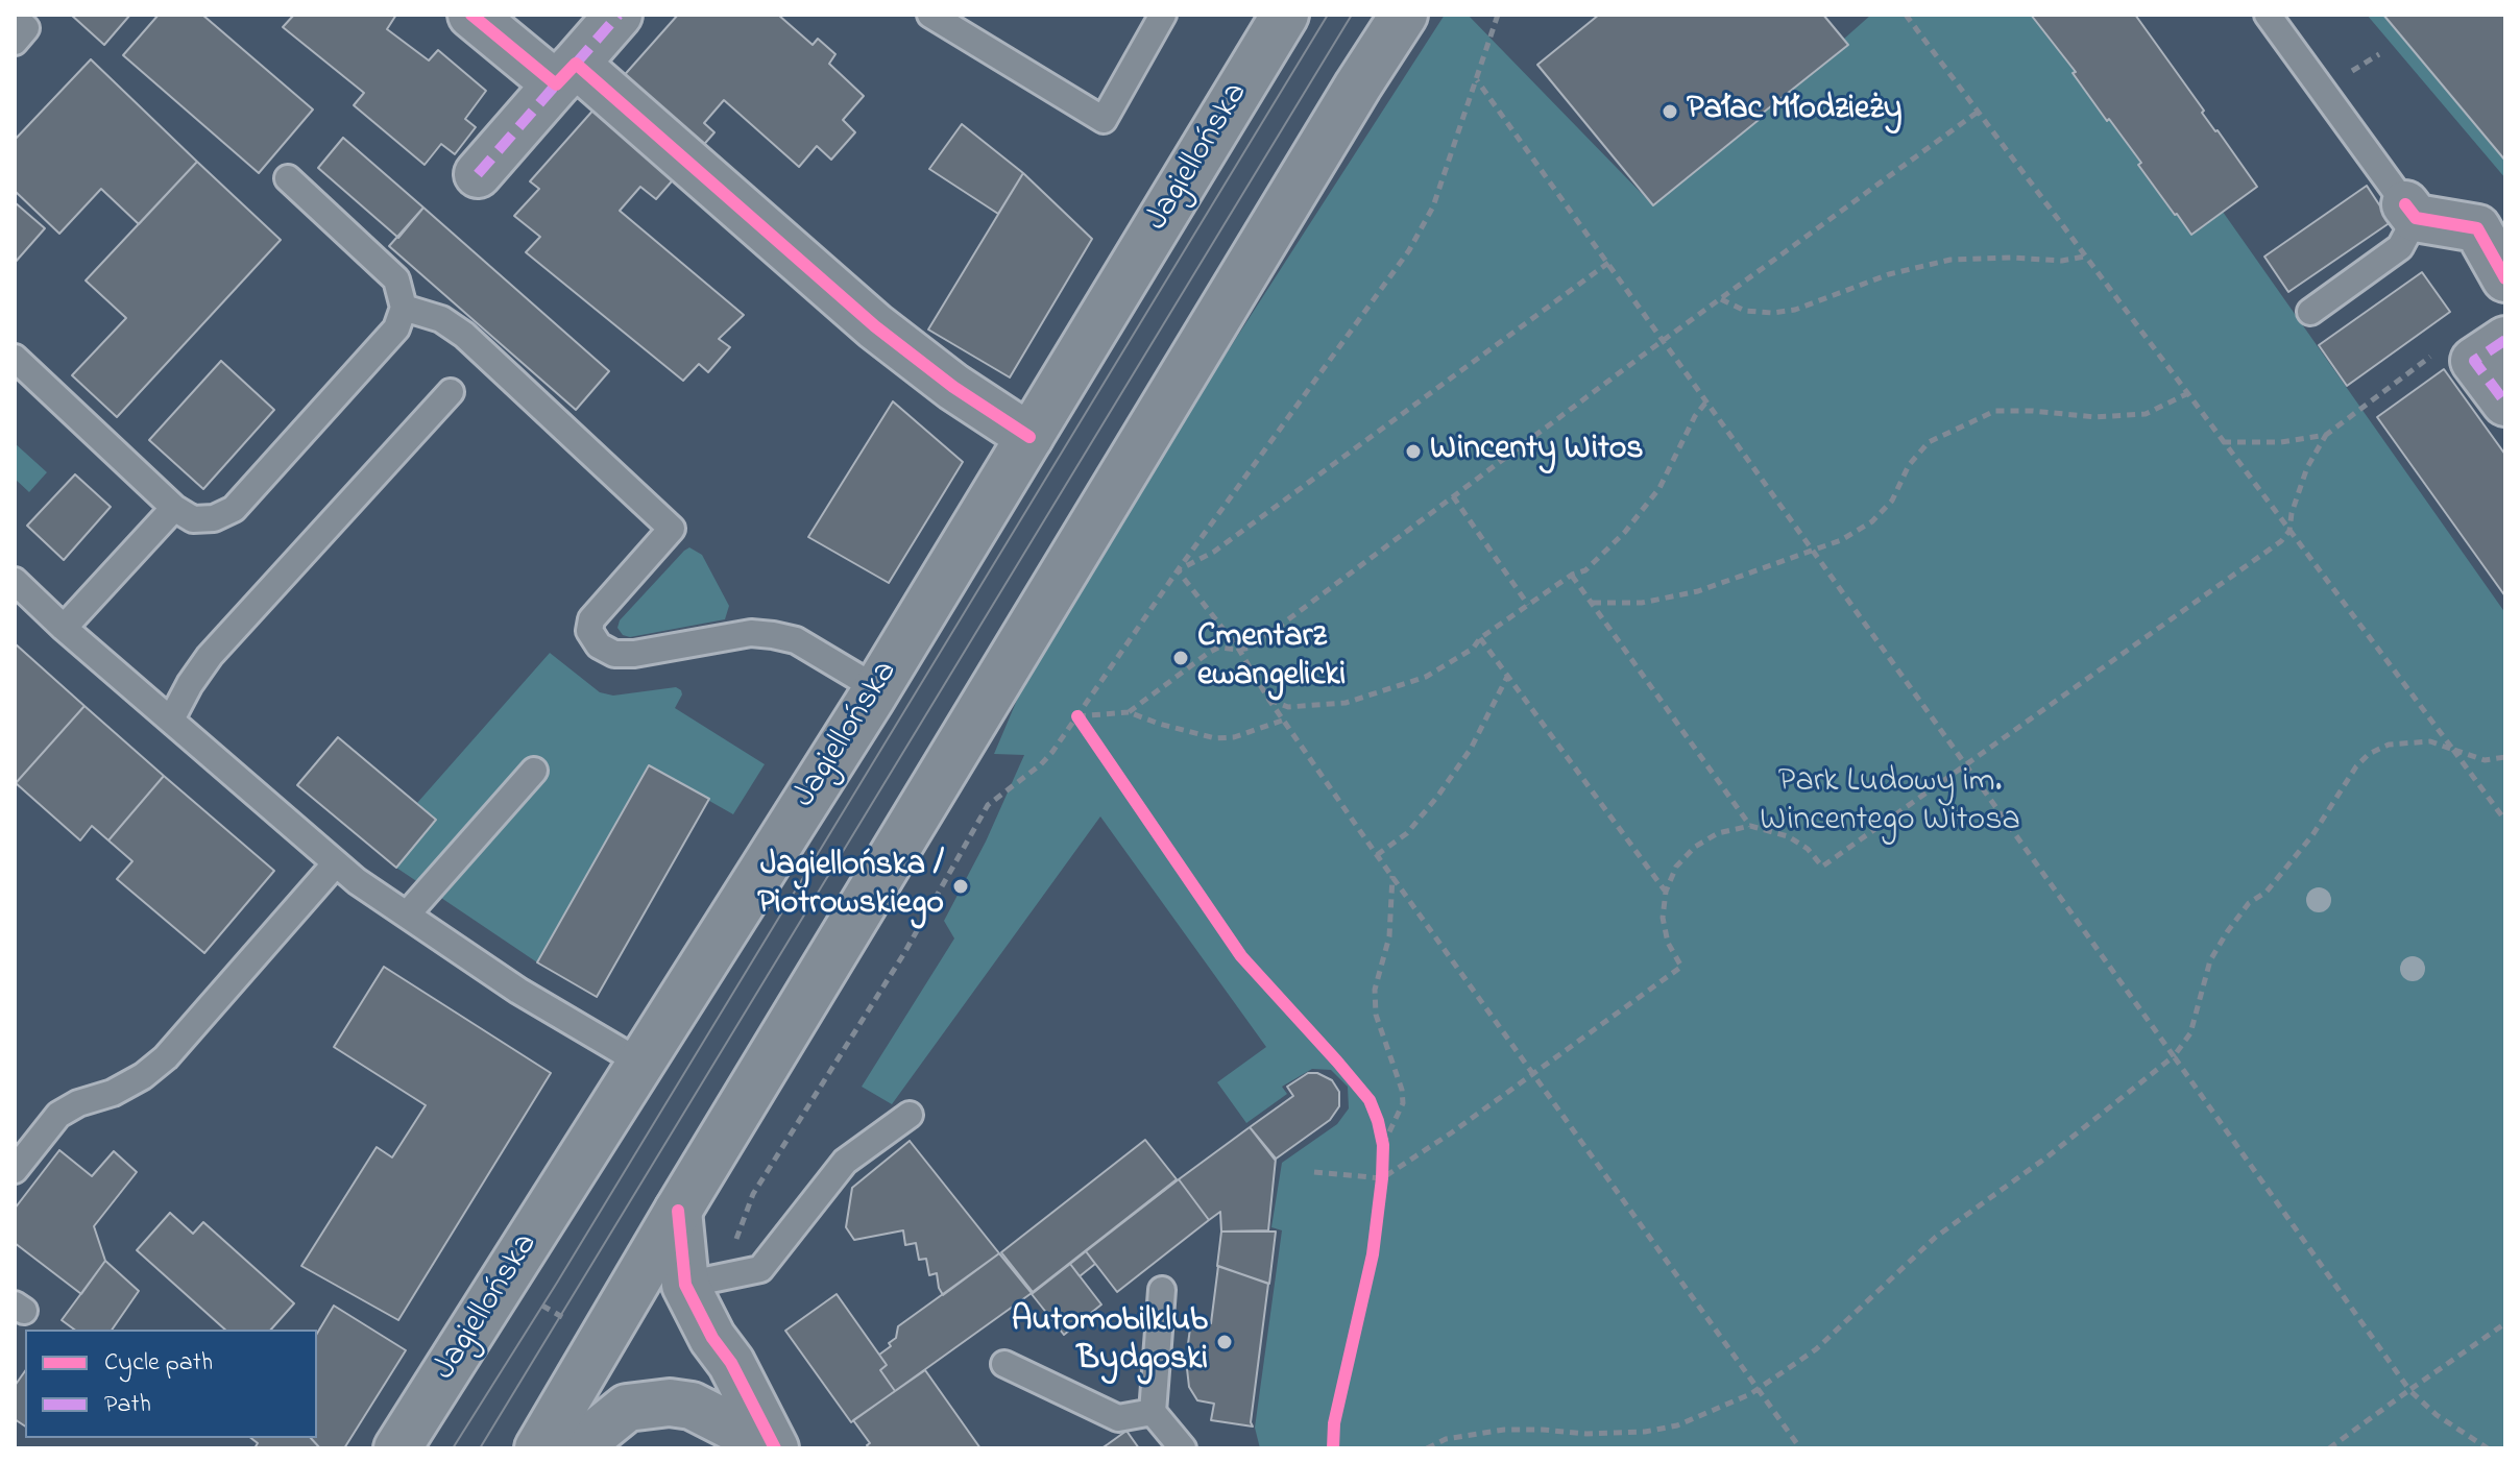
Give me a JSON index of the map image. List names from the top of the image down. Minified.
{"streets":{"main road":["Jagiellońska"]},"parks":["Park Ludowy im. Wincentego Witosa"],"places":["Pałac Młodzieży","Wincenty Witos","Cmentarz ewangelicki","Jagiellońska / Piotrowskiego","Automobilklub Bydgoski"],"legend":["Cycle path","Path"]}
